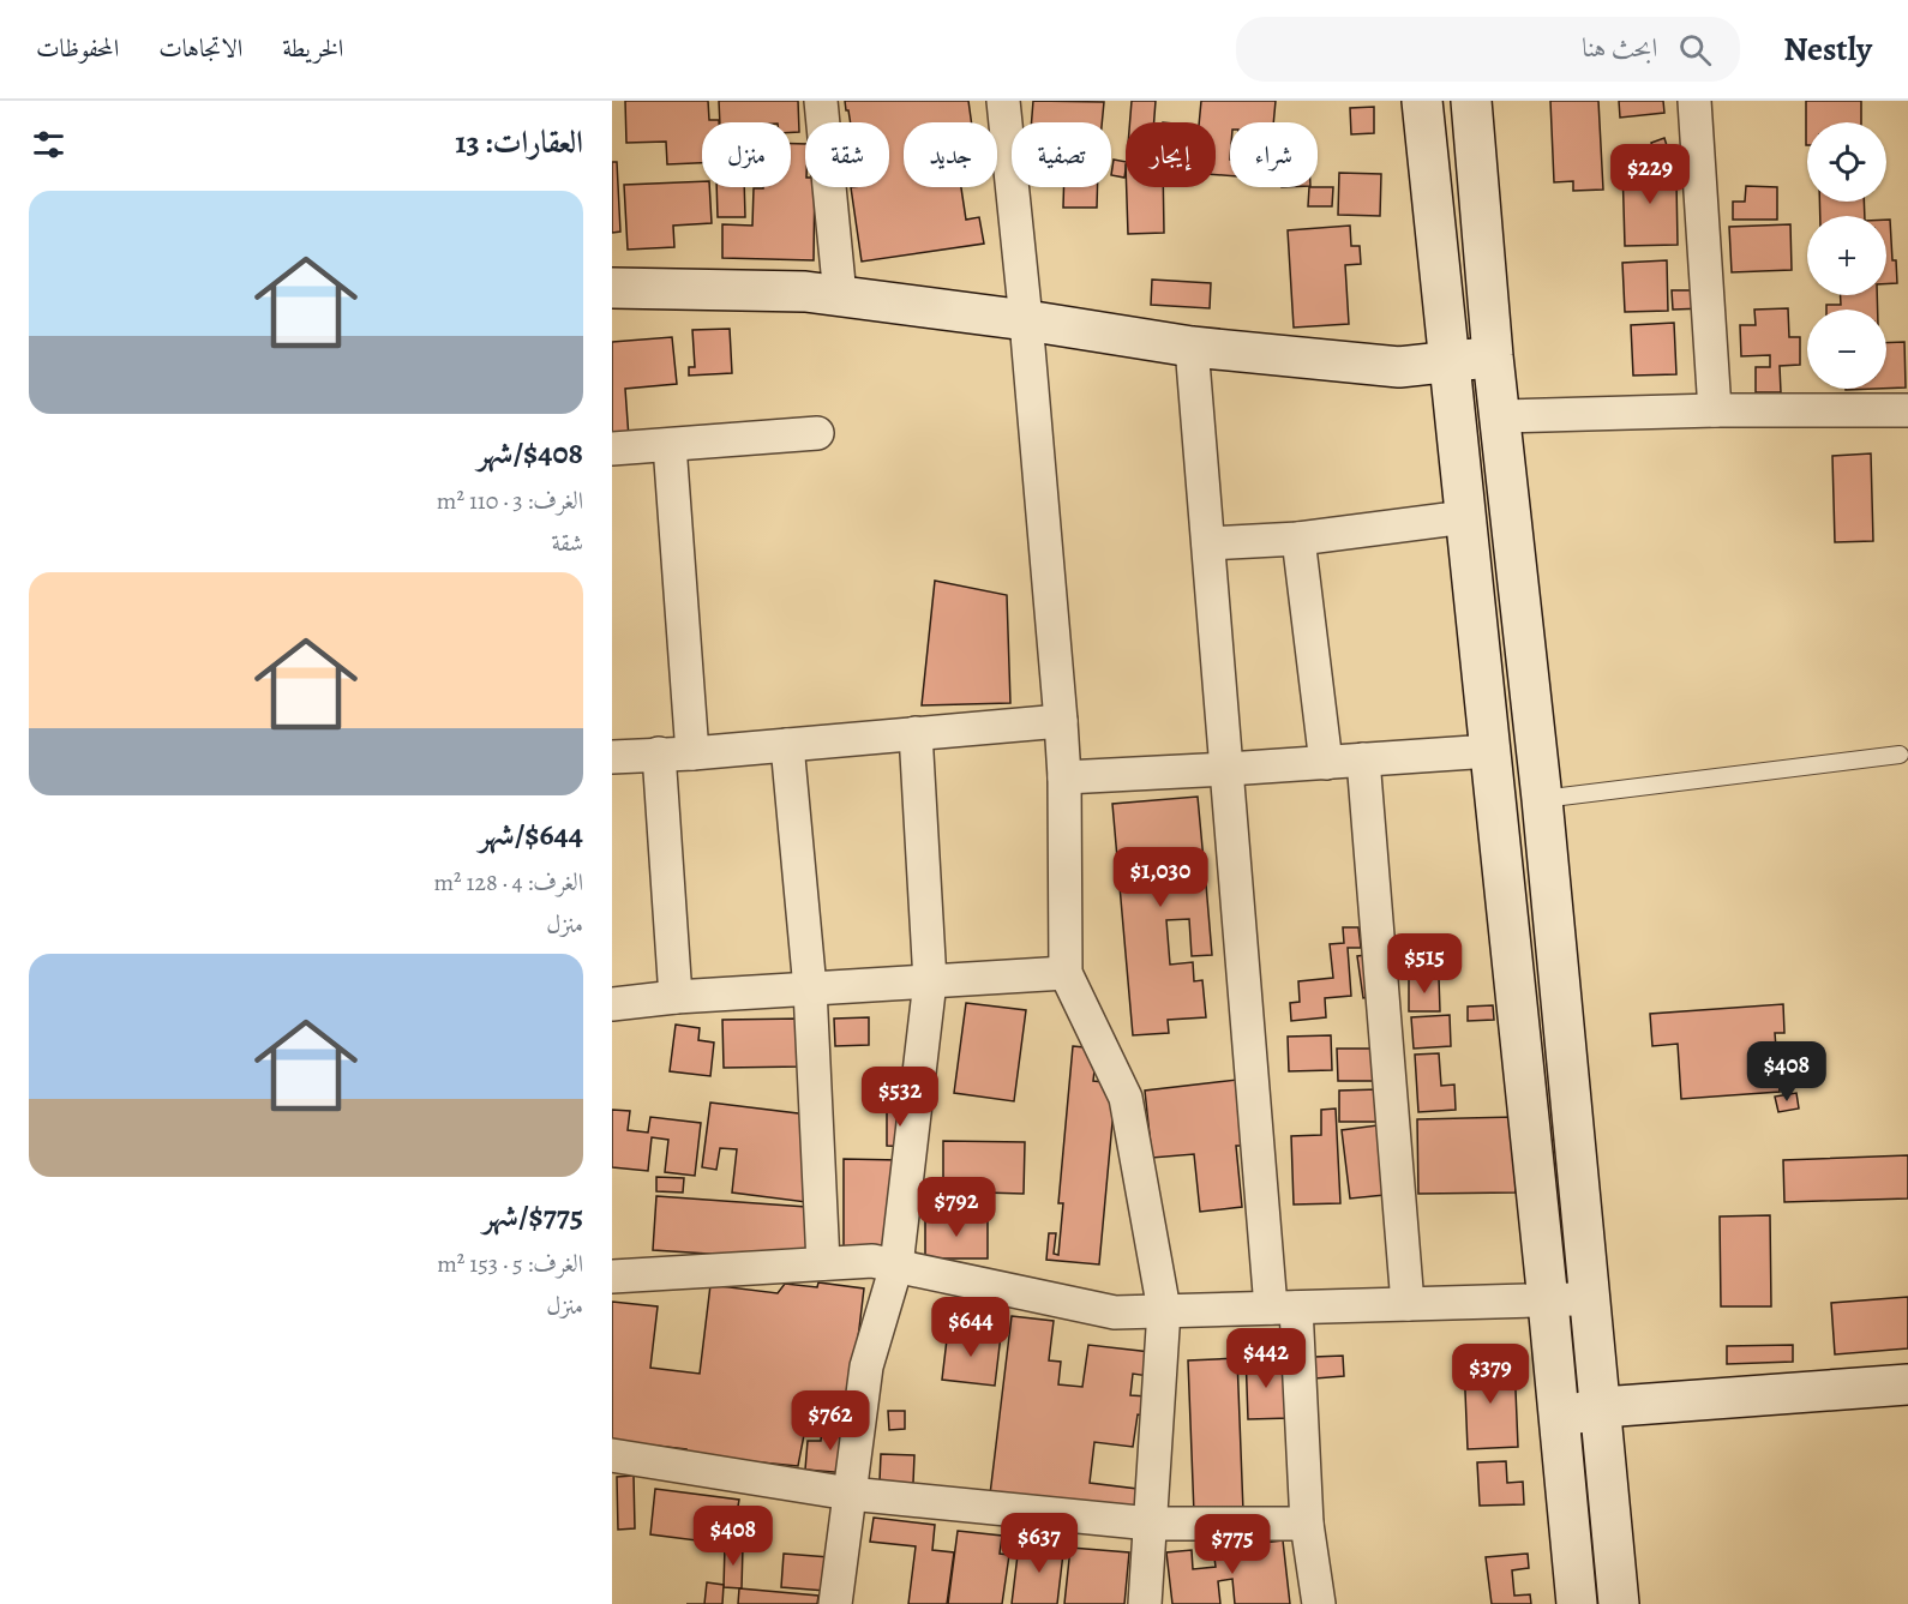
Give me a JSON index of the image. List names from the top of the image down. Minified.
{"page":{"header":"Nestly","search":"ابحث هنا","nav":["الخريطة","الاتجاهات","المحفوظات"],"heading":"العقارات: 13","map_buttons":["+","−"],"chip":["شراء","إيجار","تصفية","جديد","شقة","منزل"],"price":["$229","$1,030","$515","$408","$532","$792","$644","$442","$379","$762","$408","$637","$775"],"list":[{"name":"$408/شهر","note":"الغرف: 3 · 110 m² · شقة"},{"name":"$644/شهر","note":"الغرف: 4 · 128 m² · منزل"},{"name":"$775/شهر","note":"الغرف: 5 · 153 m² · منزل"}]}}
